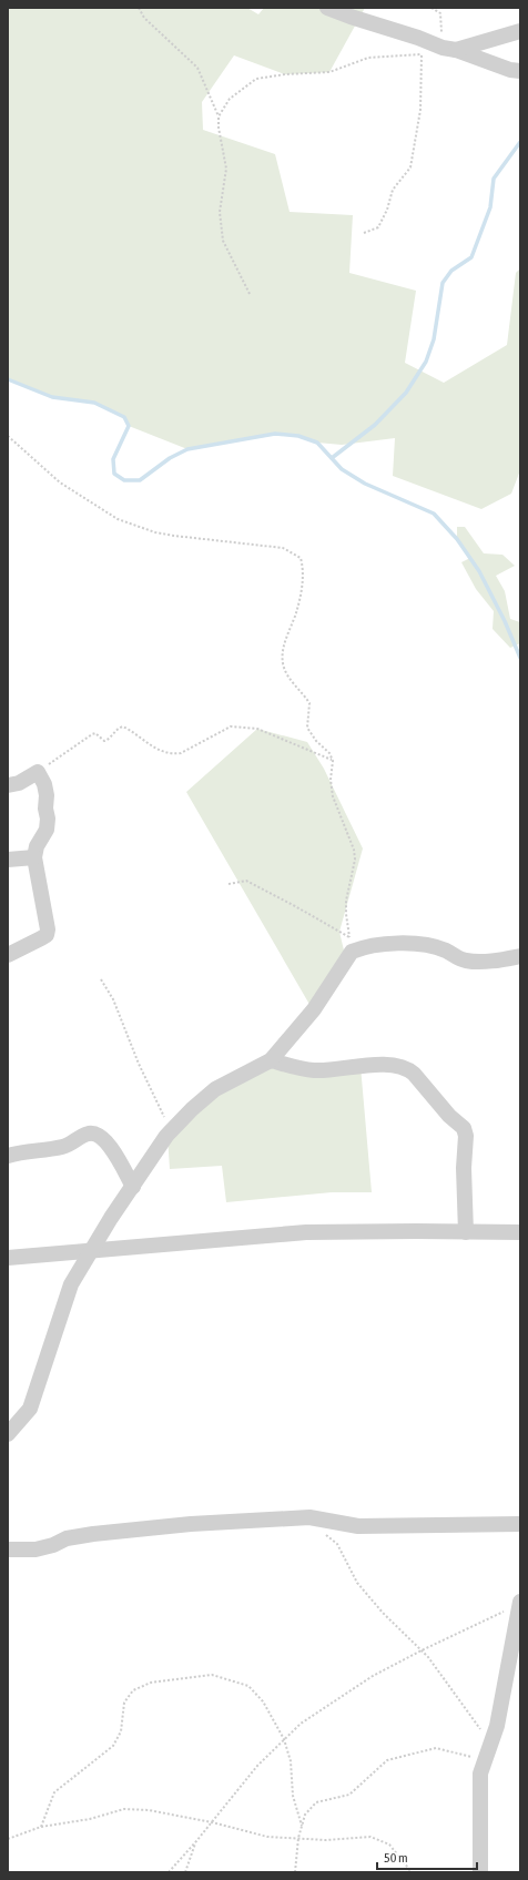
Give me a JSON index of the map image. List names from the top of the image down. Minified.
{"scale_bar":"50 m"}
